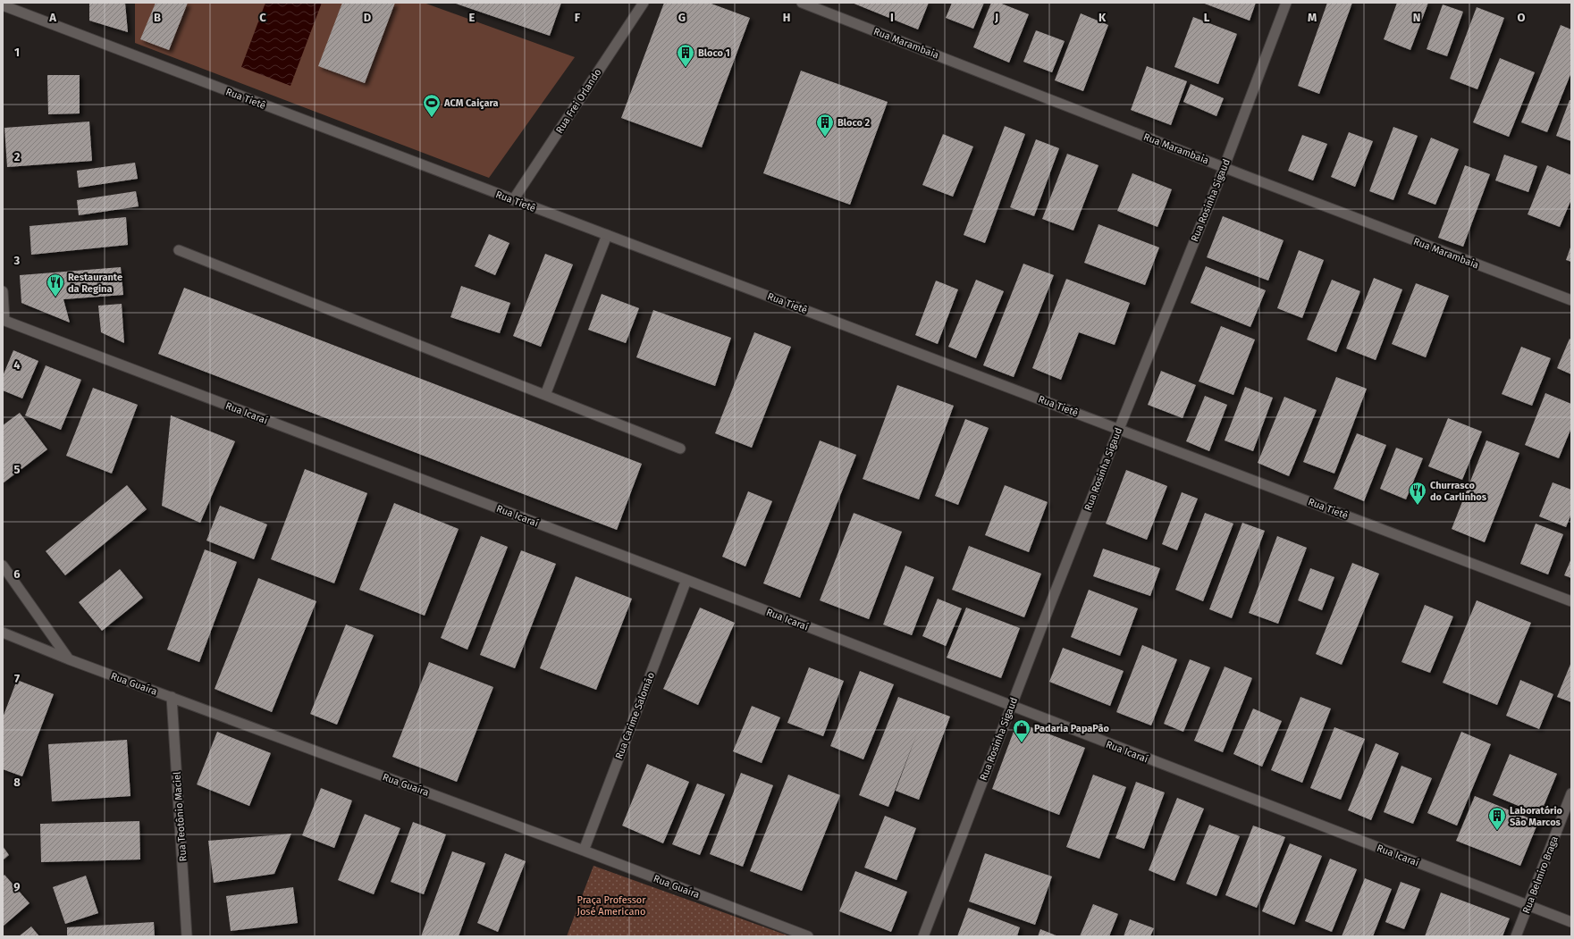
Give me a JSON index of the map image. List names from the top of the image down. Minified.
{"streets":{"street":["Rua Marambaia","Rua Tietê","Rua Frei Orlando","Rua Rosinha Sigaud","Rua Icaraí","Rua Guaíra","Rua Carime Salomão","Rua Teotônio Maciel","Rua Belmiro Braga"]},"crossings":[["Rua Marambaia","Rua Rosinha Sigaud"],["Rua Tietê","Rua Frei Orlando"],["Rua Tietê","Rua Rosinha Sigaud"],["Rua Rosinha Sigaud","Rua Icaraí"],["Rua Icaraí","Rua Carime Salomão"],["Rua Icaraí","Rua Belmiro Braga"],["Rua Guaíra","Rua Carime Salomão"],["Rua Guaíra","Rua Teotônio Maciel"]],"parks":["Praça Professor José Americano"],"places":{"building":["Bloco 1","Bloco 2","Laboratório São Marcos"],"sports":["ACM Caiçara"],"restaurant":["Restaurante da Regina","Churrasco do Carlinhos"],"shop":["Padaria PapaPão"]},"grid":{"columns":["A","B","C","D","E","F","G","H","I","J","K","L","M","N","O"],"rows":["1","2","3","4","5","6","7","8","9"]}}
